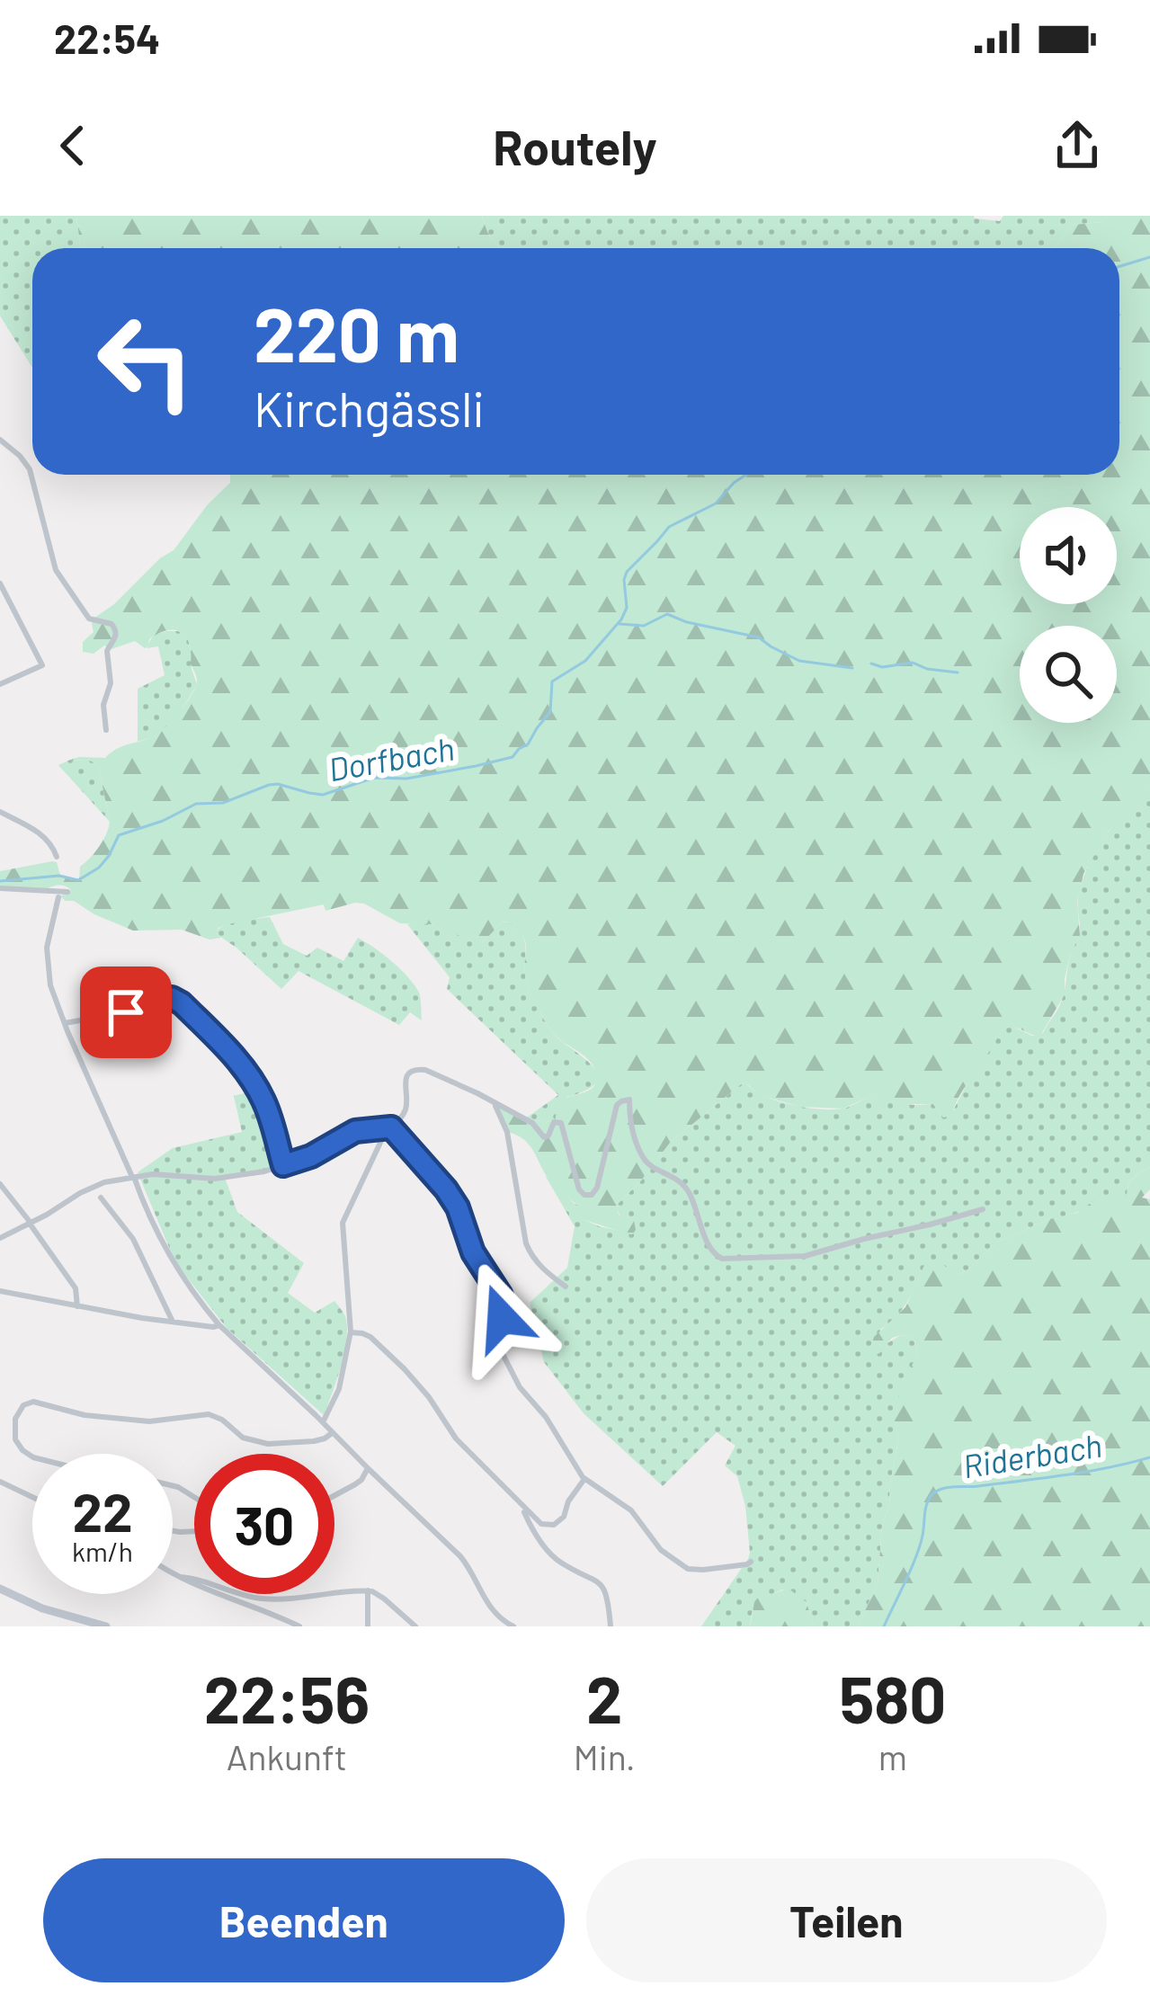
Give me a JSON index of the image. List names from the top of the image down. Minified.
{"water":["Dorfbach","Riderbach"],"page":{"status":"22:54","header":"Routely","turn":["220 m","Kirchgässli"],"speed":"22 km/h","limit":"30","eta":["22:56","Ankunft","2","Min.","580","m"],"buttons":["Beenden","Teilen"]}}
